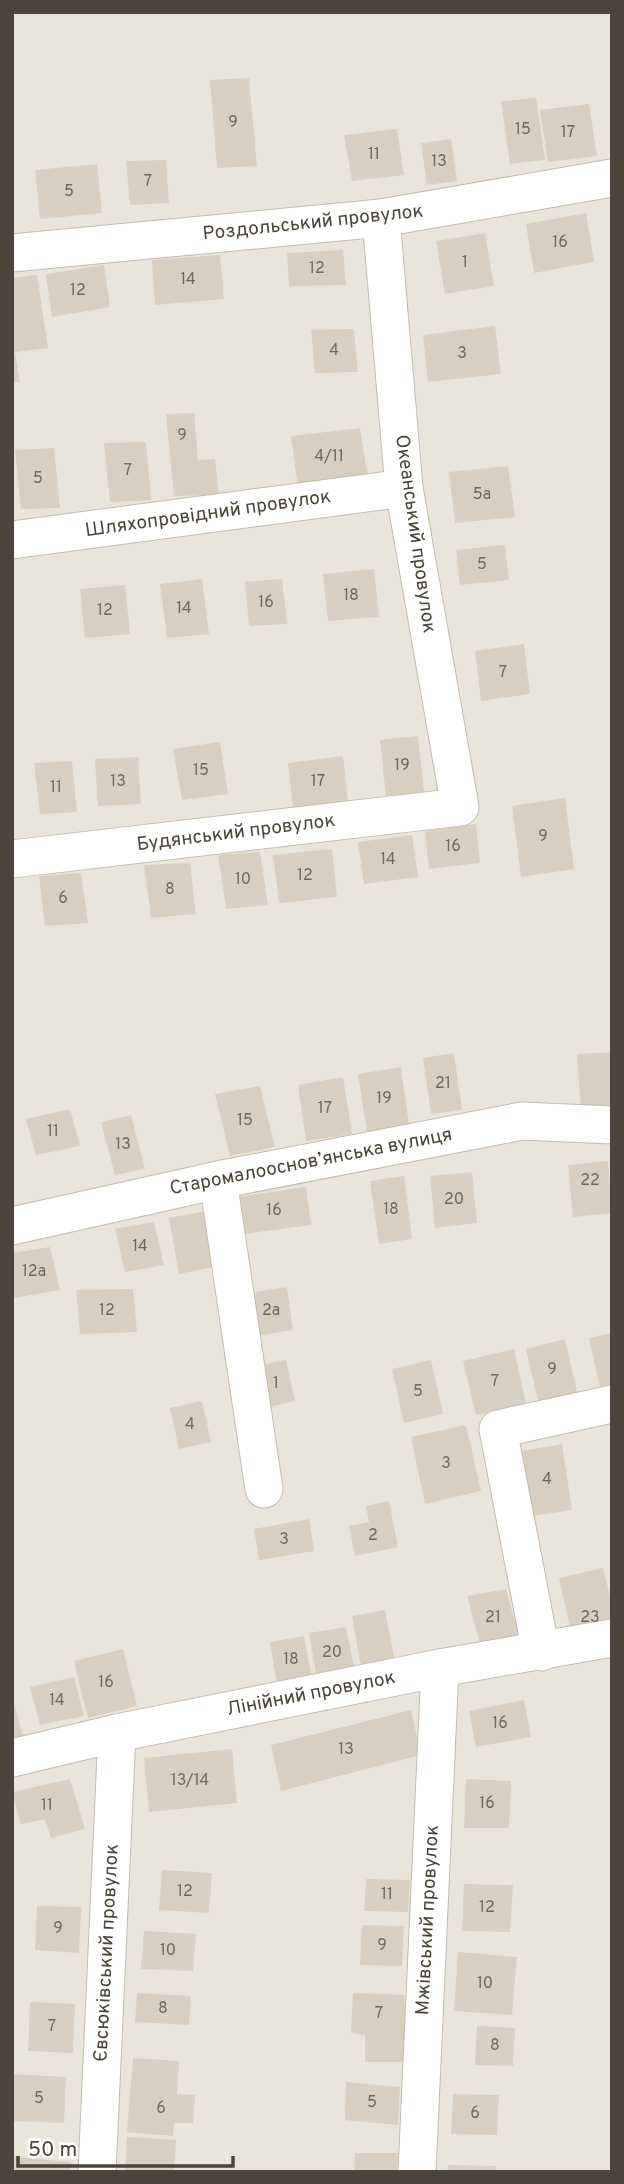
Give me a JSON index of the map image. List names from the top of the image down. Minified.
{"streets":{"street":["Роздольський провулок","Шляхопровідний провулок","Океанський провулок","Будянський провулок","Старомалооснов’янська вулиця","Лінійний провулок","Мжівський провулок","Євсюківський провулок"]},"crossings":[["Роздольський провулок","Океанський провулок"],["Шляхопровідний провулок","Океанський провулок"],["Океанський провулок","Будянський провулок"],["Лінійний провулок","Мжівський провулок"],["Лінійний провулок","Євсюківський провулок"]],"house_numbers":["9","15","17","11","13","7","5","16","1","12","14","12","4","3","9","4/11","7","5","5а","5","18","16","14","12","7","19","15","13","17","11","9","16","14","12","10","8","6","21","19","17","15","11","13","22","20","18","16","14","12а","12","2а","9","7","1","5","4","3","4","2","3","21","23","20","18","16","14","16","13","13/14","16","11","12","11","12","9","9","10","10","8","7","7","8","5","5","6","6"],"scale_bar":"50 m"}
